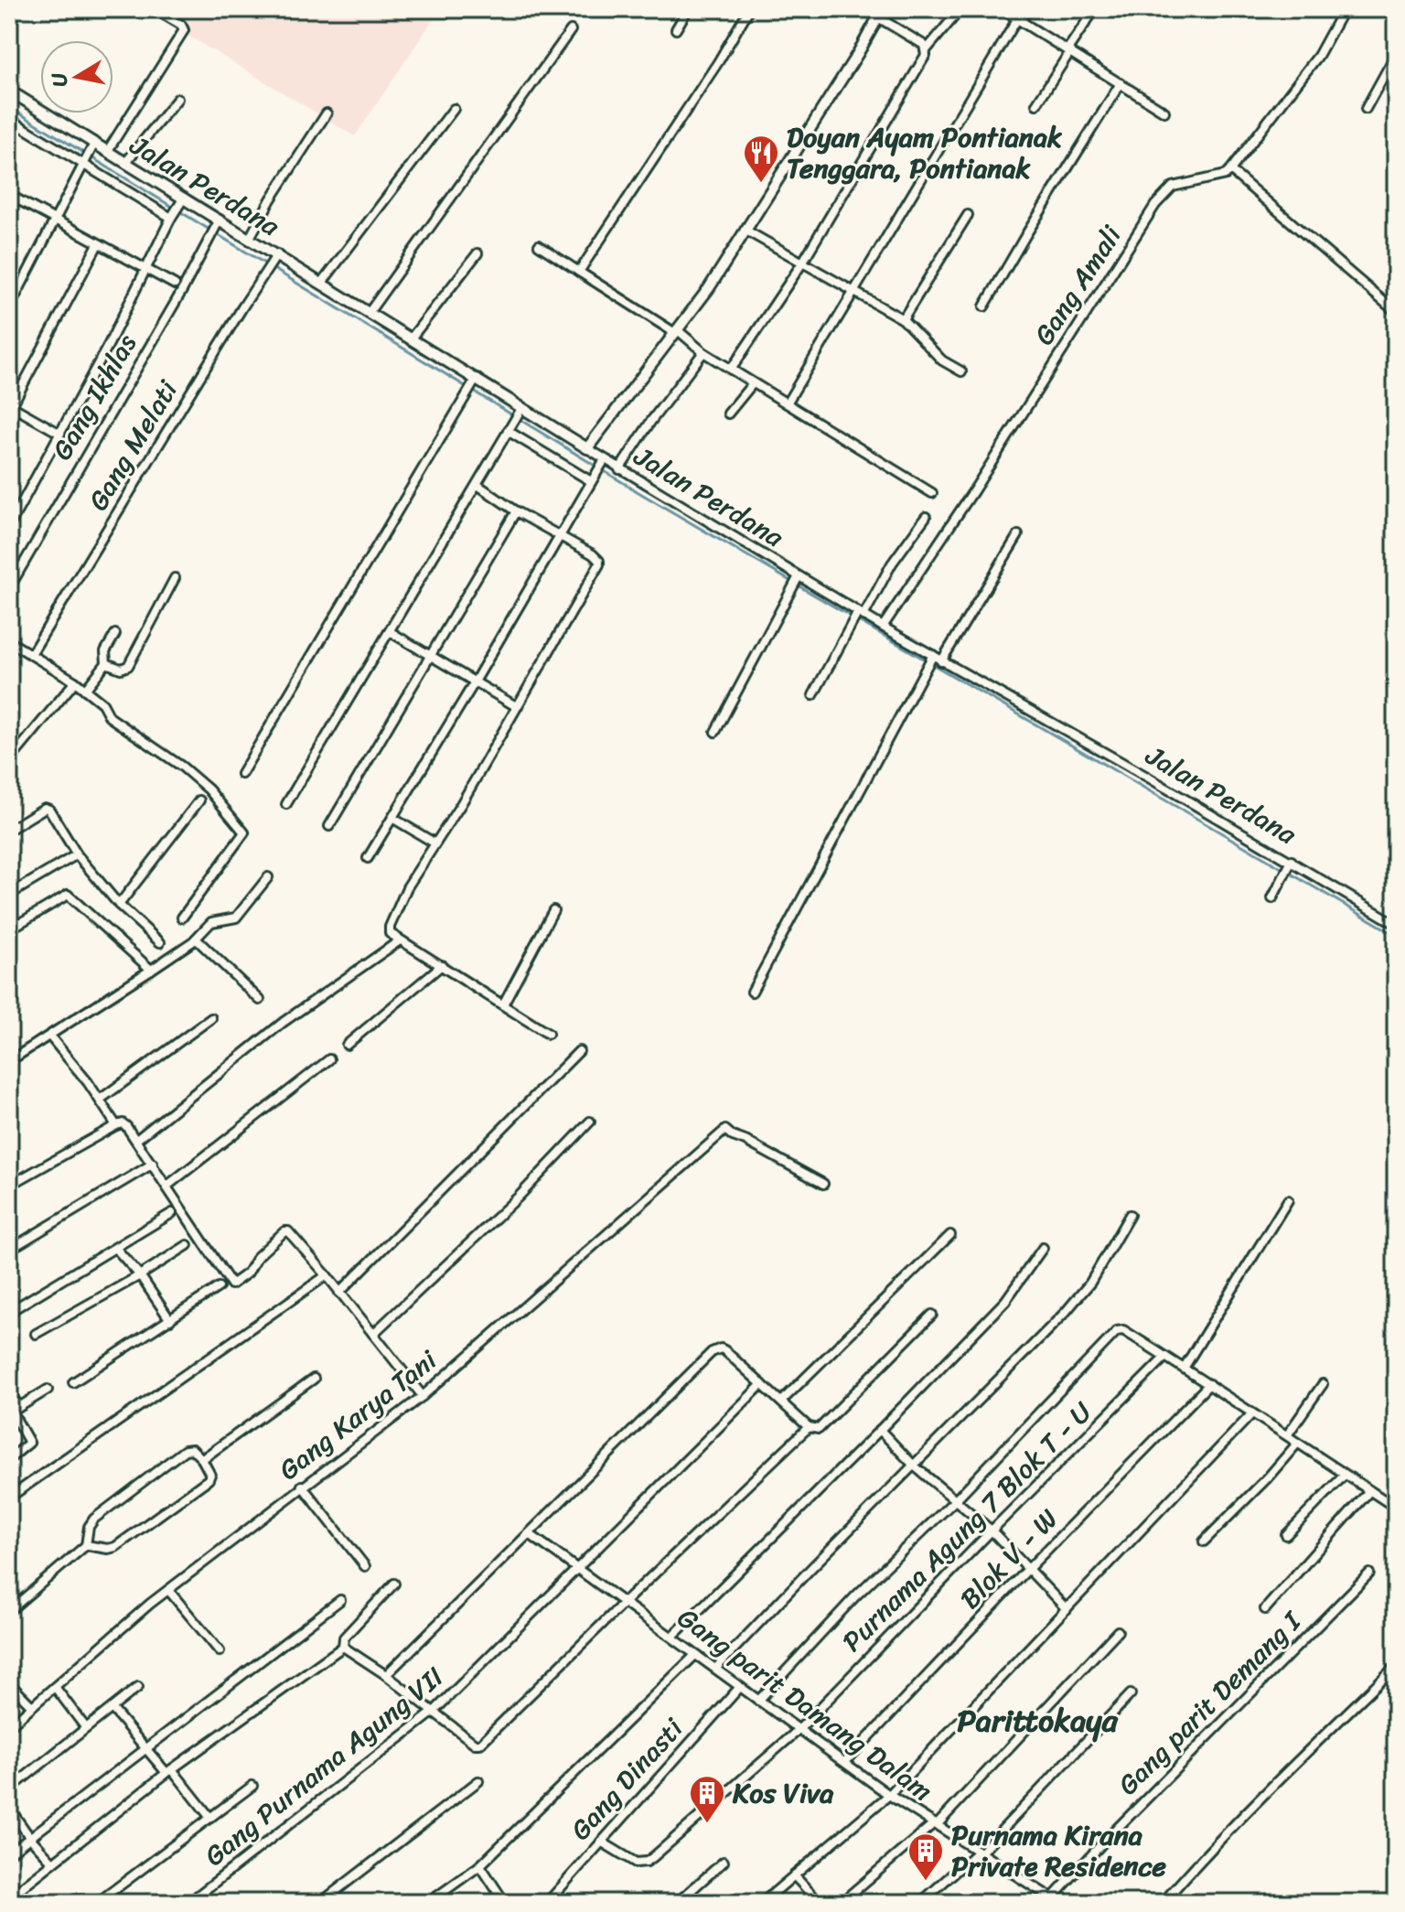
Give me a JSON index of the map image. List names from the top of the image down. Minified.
{"streets":{"street":["Jalan Perdana","Gang Amali","Gang Ikhlas","Gang Melati","Gang Karya Tani","Purnama Agung 7 Blok T - U","Blok V - W","Gang parit Demang I","Gang parit Damang Dalam","Gang Purnama Agung VII","Gang Dinasti"]},"crossings":[["Jalan Perdana","Gang Amali"],["Jalan Perdana","Gang Ikhlas"],["Jalan Perdana","Gang Melati"],["Purnama Agung 7 Blok T - U","Gang parit Damang Dalam"],["Purnama Agung 7 Blok T - U","Gang Dinasti"],["Blok V - W","Gang parit Damang Dalam"],["Gang parit Demang I","Gang parit Damang Dalam"],["Gang parit Damang Dalam","Gang Purnama Agung VII"],["Gang parit Damang Dalam","Gang Dinasti"]],"districts":["Parittokaya"],"places":{"restaurant":["Doyan Ayam Pontianak Tenggara, Pontianak"],"building":["Kos Viva","Purnama Kirana Private Residence"]},"north":"left"}
